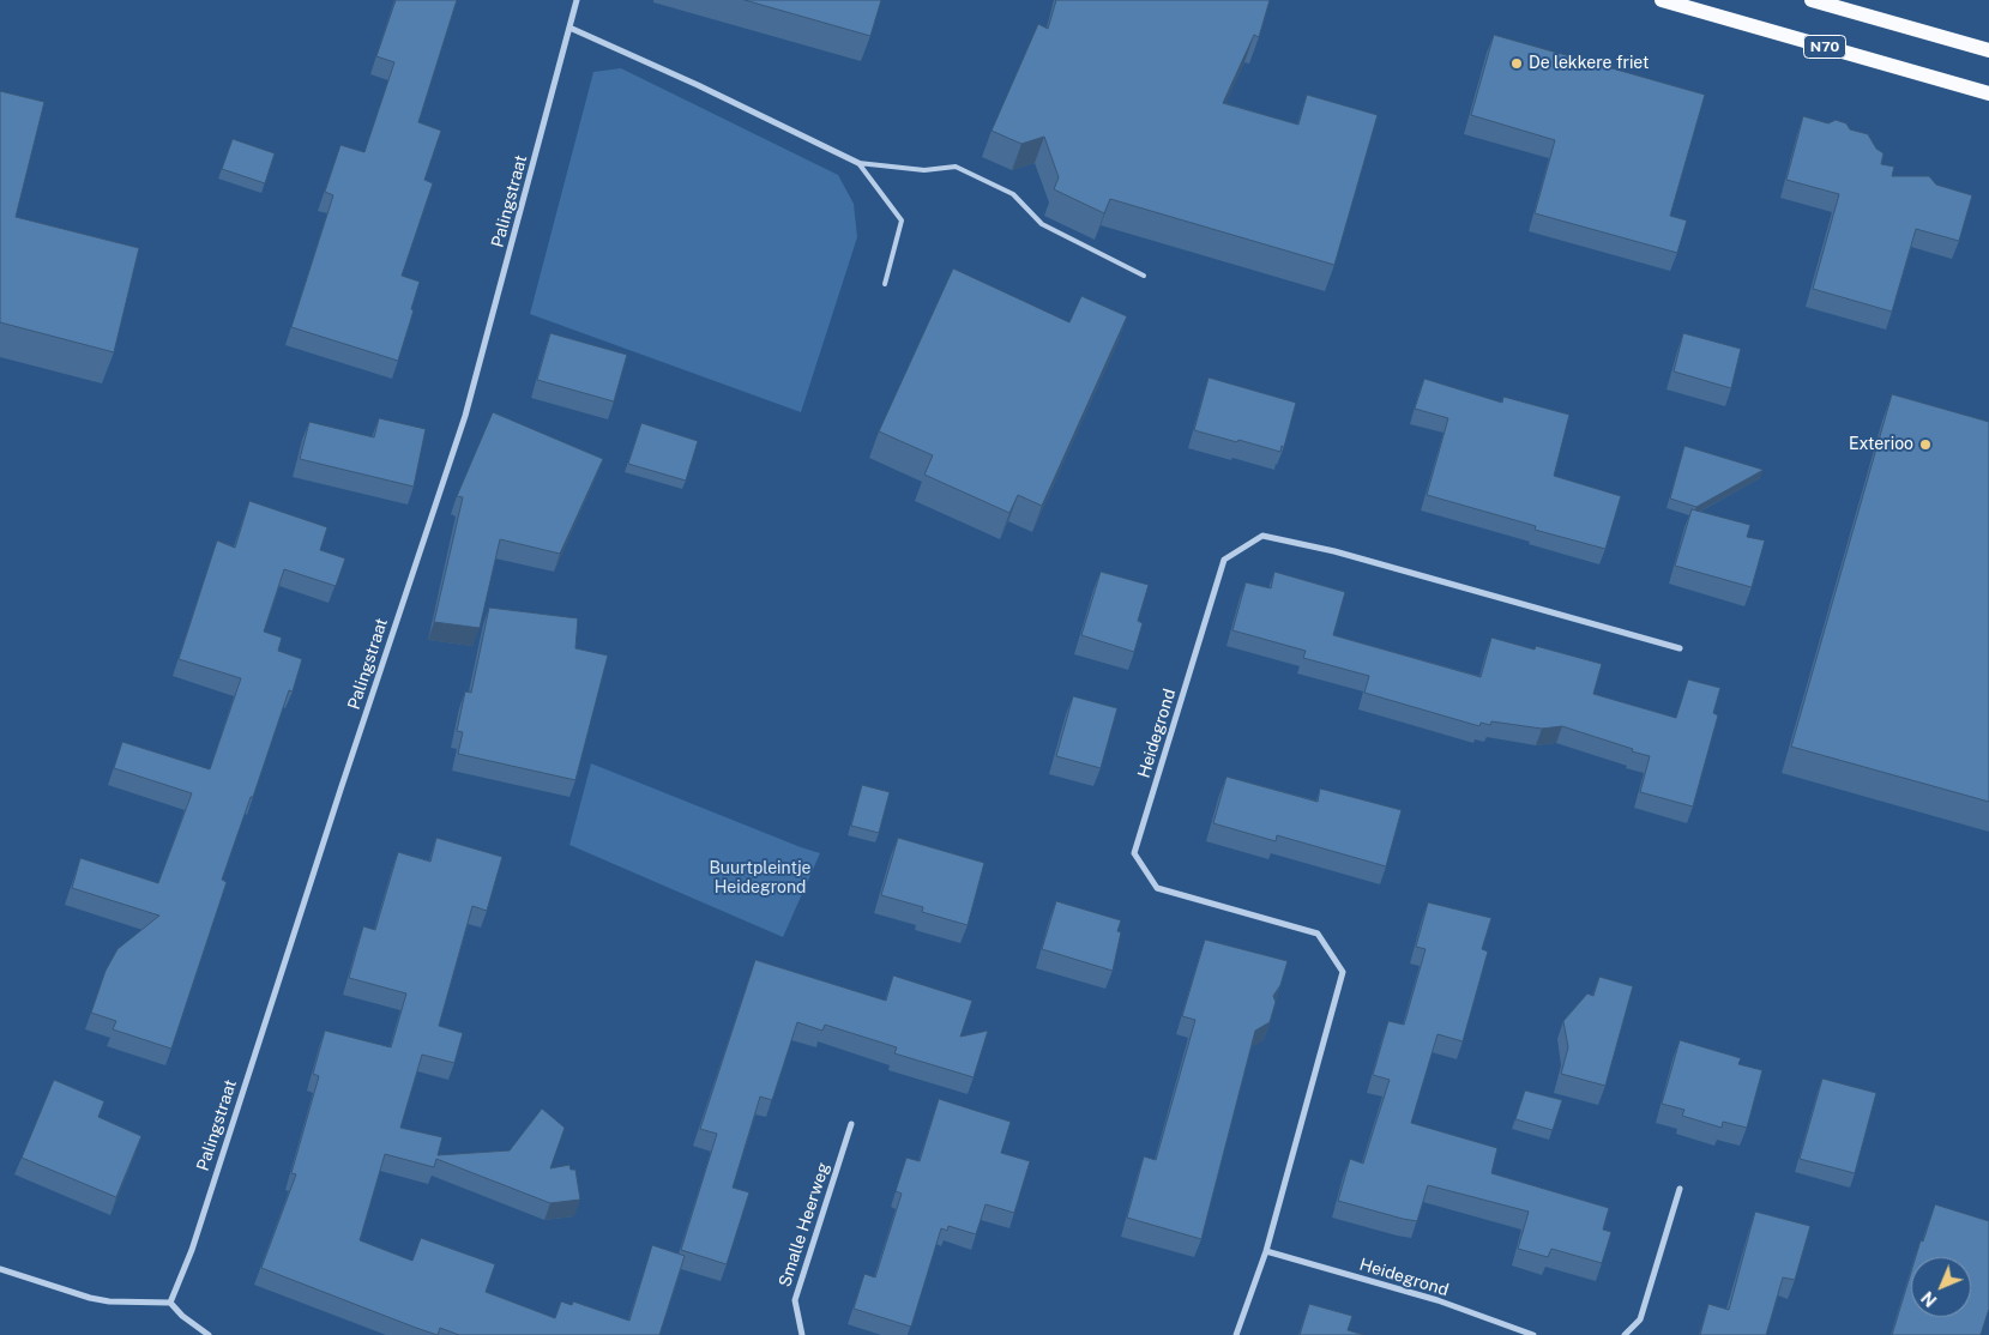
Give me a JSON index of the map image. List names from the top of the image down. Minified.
{"streets":{"main road":["N70"],"street":["Palingstraat","Heidegrond","Smalle Heerweg"]},"parks":["Buurtpleintje Heidegrond"],"places":["De lekkere friet","Exterioo"],"north":"bottom left"}
